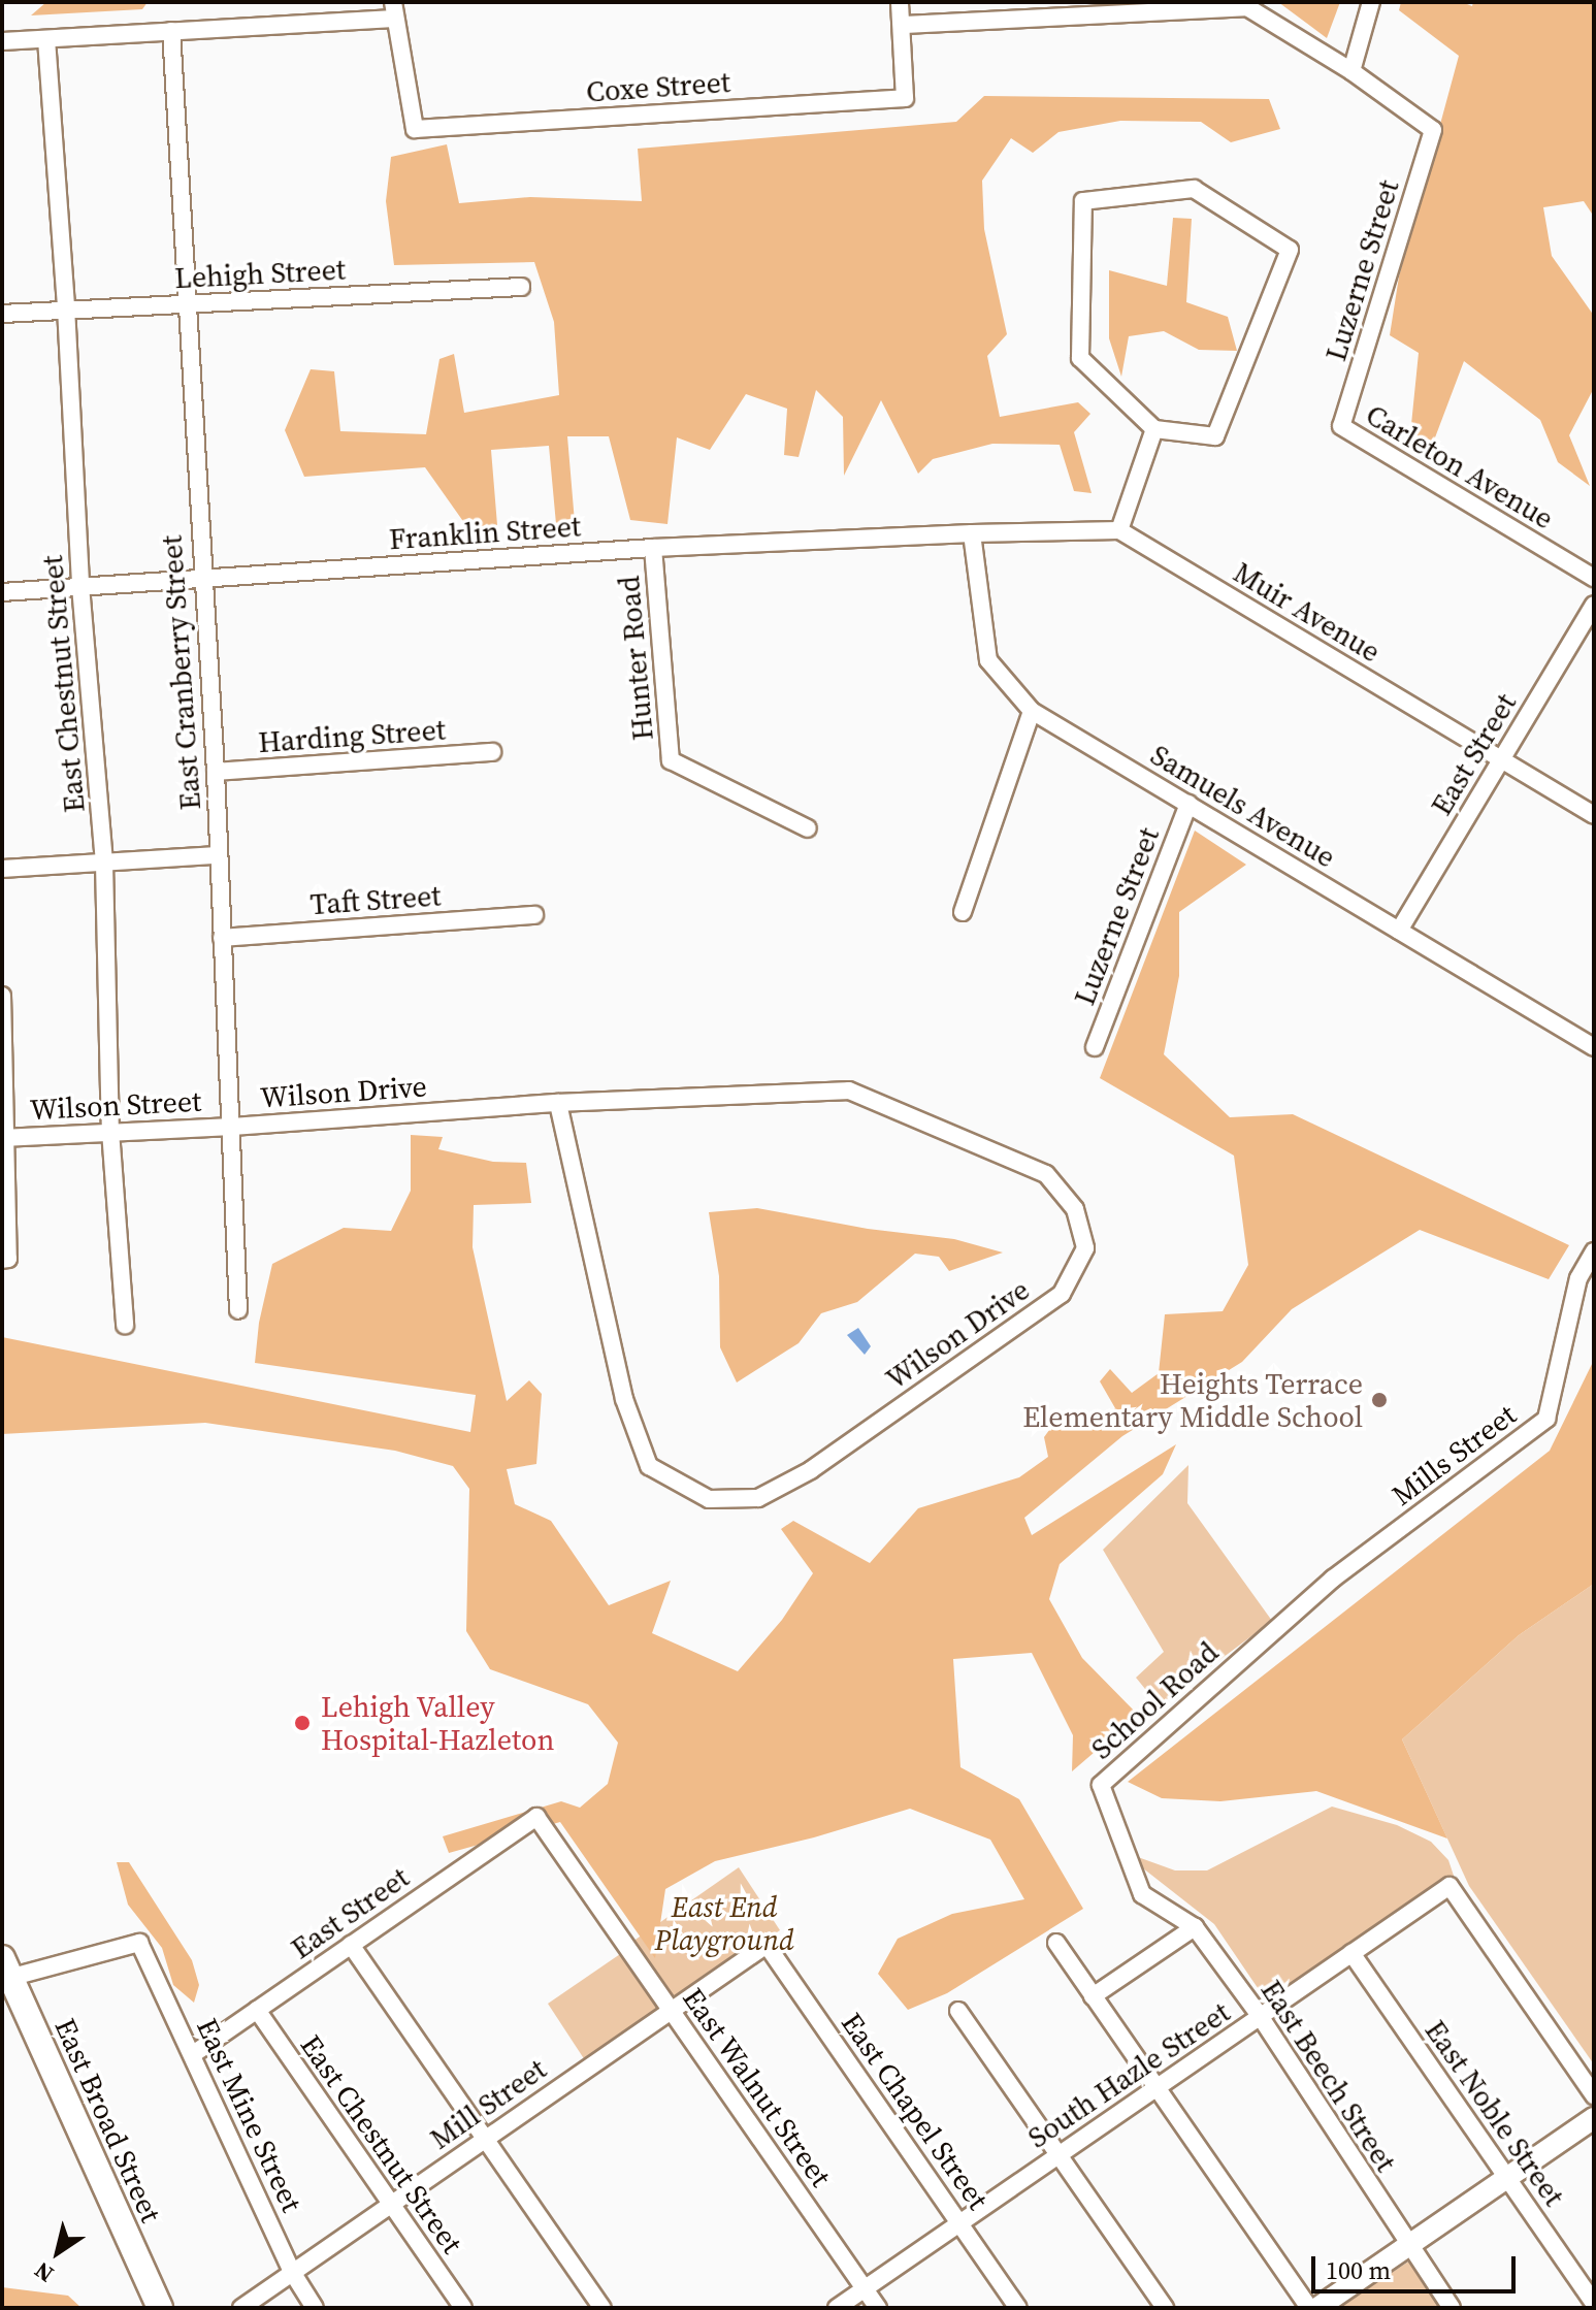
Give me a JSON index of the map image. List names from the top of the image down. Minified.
{"streets":{"highway":["East Broad Street"],"street":["Coxe Street","Luzerne Street","Lehigh Street","Carleton Avenue","Franklin Street","Muir Avenue","Hunter Road","East Cranberry Street","East Chestnut Street","Harding Street","East Street","Samuels Avenue","Taft Street","Wilson Drive","Wilson Street","Mills Street","School Road","South Hazle Street","East Beech Street","East Walnut Street","Mill Street","East Chapel Street","East Noble Street","East Mine Street"]},"crossings":[["Luzerne Street","Carleton Avenue"],["Luzerne Street","Samuels Avenue"],["Lehigh Street","East Cranberry Street"],["Lehigh Street","East Chestnut Street"],["Franklin Street","Hunter Road"],["Franklin Street","East Cranberry Street"],["Franklin Street","East Chestnut Street"],["Franklin Street","Samuels Avenue"],["Muir Avenue","East Street"],["East Cranberry Street","Harding Street"],["East Cranberry Street","Taft Street"],["East Cranberry Street","Wilson Drive"],["East Cranberry Street","Wilson Street"],["East Chestnut Street","East Street"],["East Chestnut Street","Wilson Street"],["East Chestnut Street","Mill Street"],["East Street","Samuels Avenue"],["East Street","East Walnut Street"],["East Street","East Mine Street"],["Wilson Drive","Wilson Street"],["Mills Street","School Road"],["School Road","East Beech Street"],["South Hazle Street","East Beech Street"],["South Hazle Street","East Walnut Street"],["South Hazle Street","East Chapel Street"],["South Hazle Street","East Noble Street"],["East Walnut Street","Mill Street"],["Mill Street","East Chapel Street"],["Mill Street","East Mine Street"],["East Mine Street","East Broad Street"]],"parks":["East End Playground"],"places":["Heights Terrace Elementary Middle School","Lehigh Valley Hospital-Hazleton"],"scale_bar":"100 m","north":"bottom left"}
